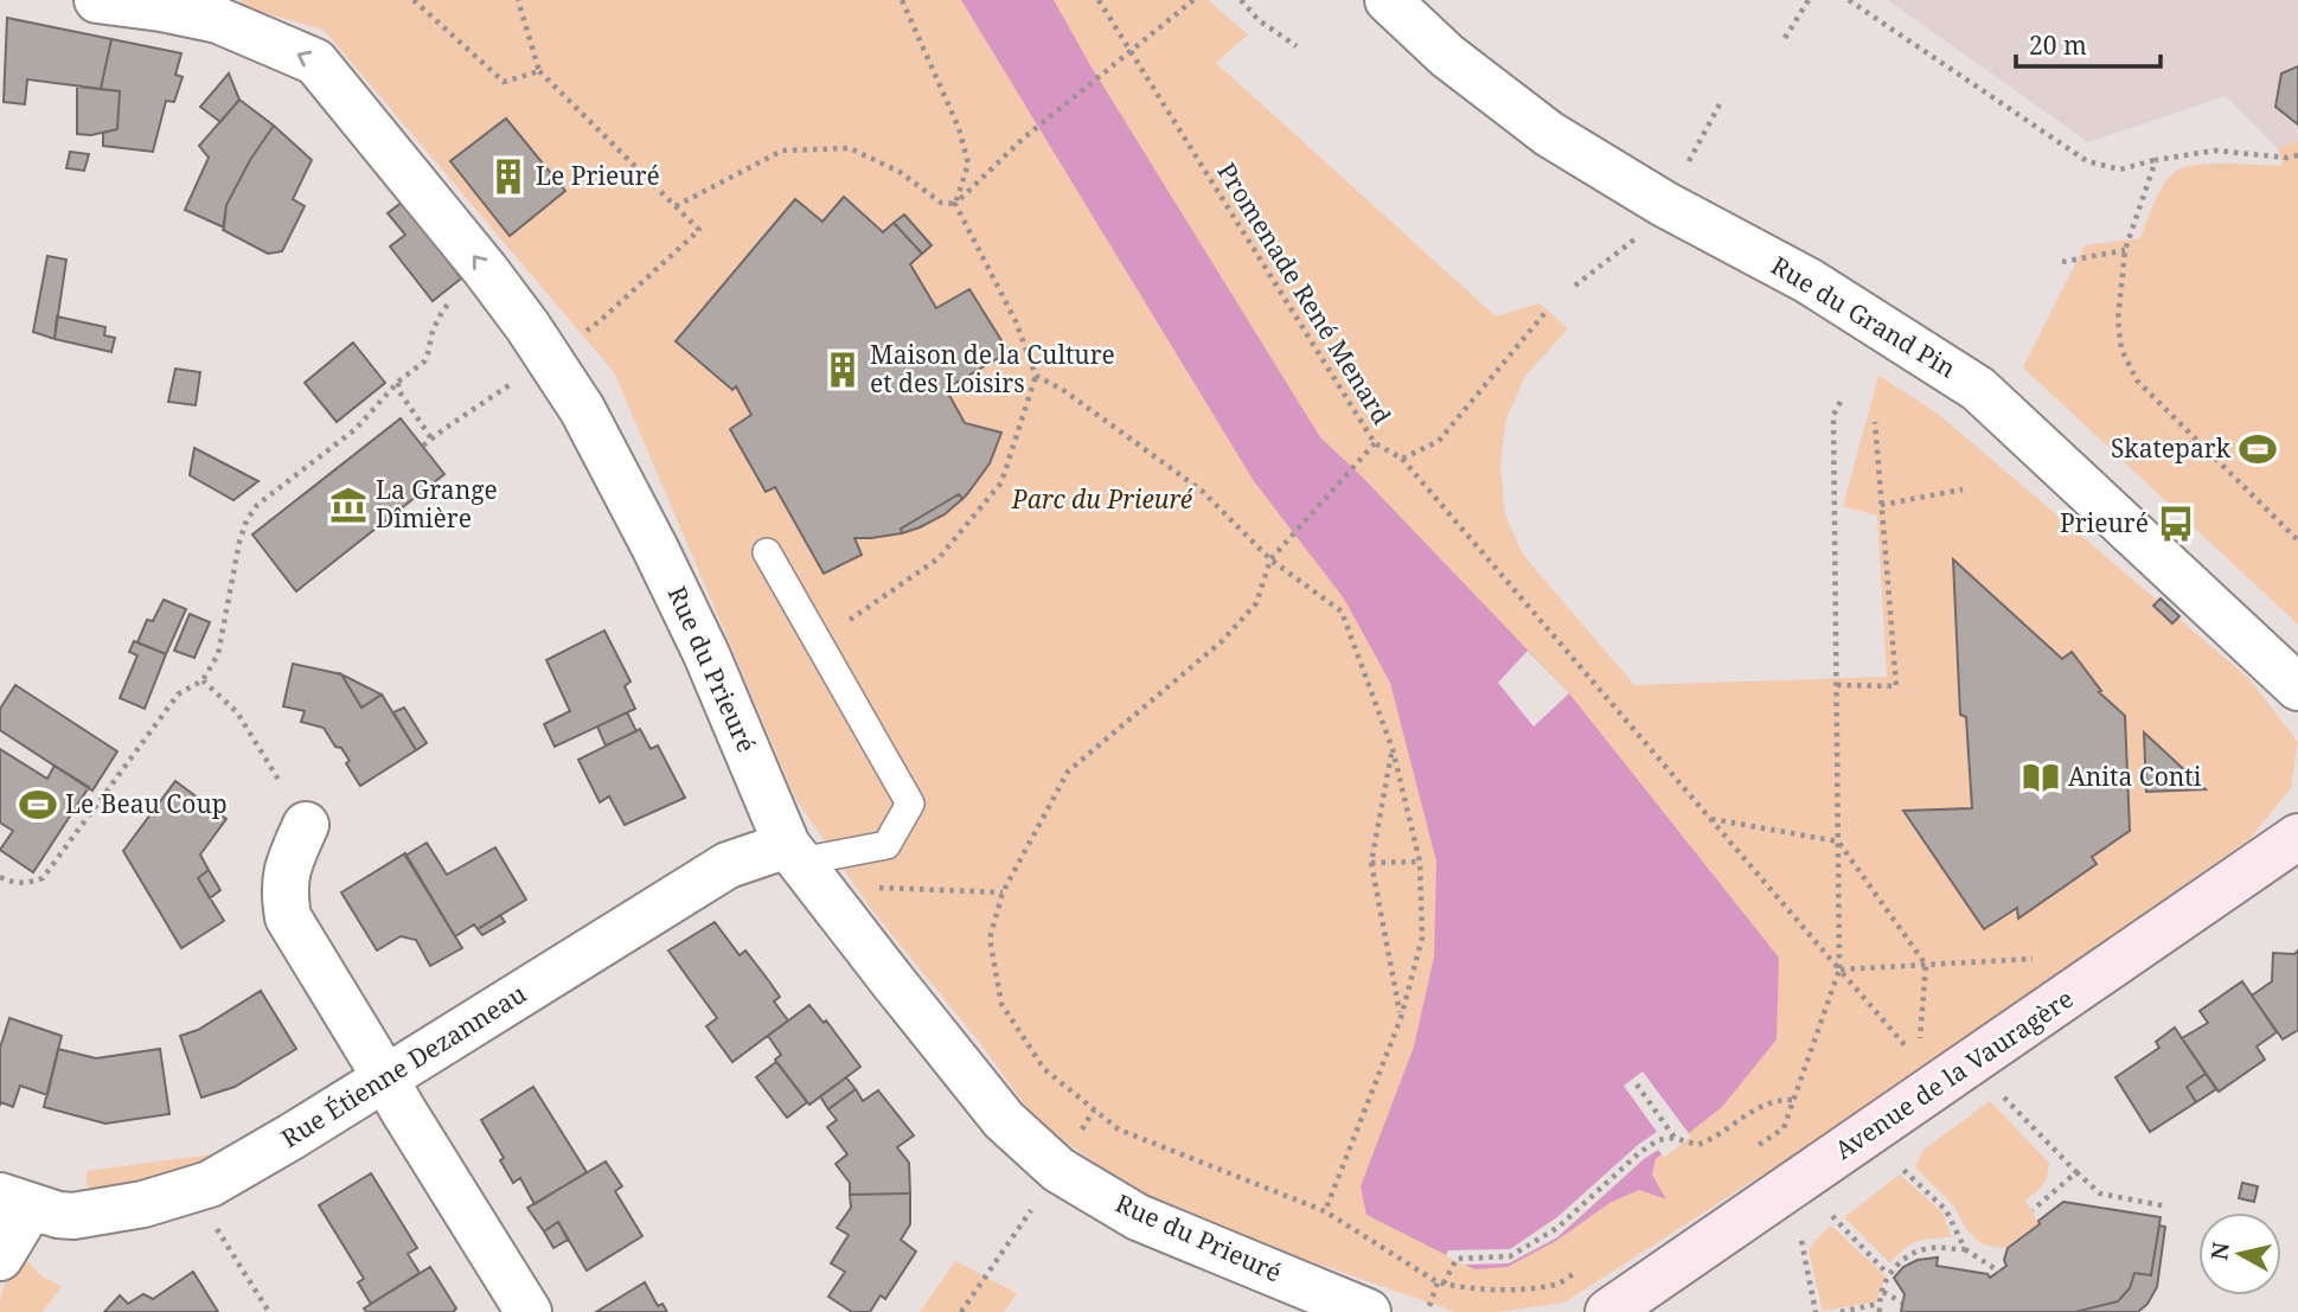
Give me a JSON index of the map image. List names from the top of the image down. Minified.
{"streets":{"street":["Rue du Grand Pin","Rue du Prieuré","Rue Étienne Dezanneau","Avenue de la Vauragère"],"path":["Promenade René Menard"]},"crossings":[["Rue du Prieuré","Rue Étienne Dezanneau"]],"one_way":["Rue du Prieuré"],"parks":["Parc du Prieuré"],"places":{"building":["Le Prieuré","Maison de la Culture et des Loisirs"],"sports":["Skatepark","Le Beau Coup"],"museum":["La Grange Dîmière"],"bus stop":["Prieuré"],"library":["Anita Conti"]},"scale_bar":"20 m","north":"left"}
